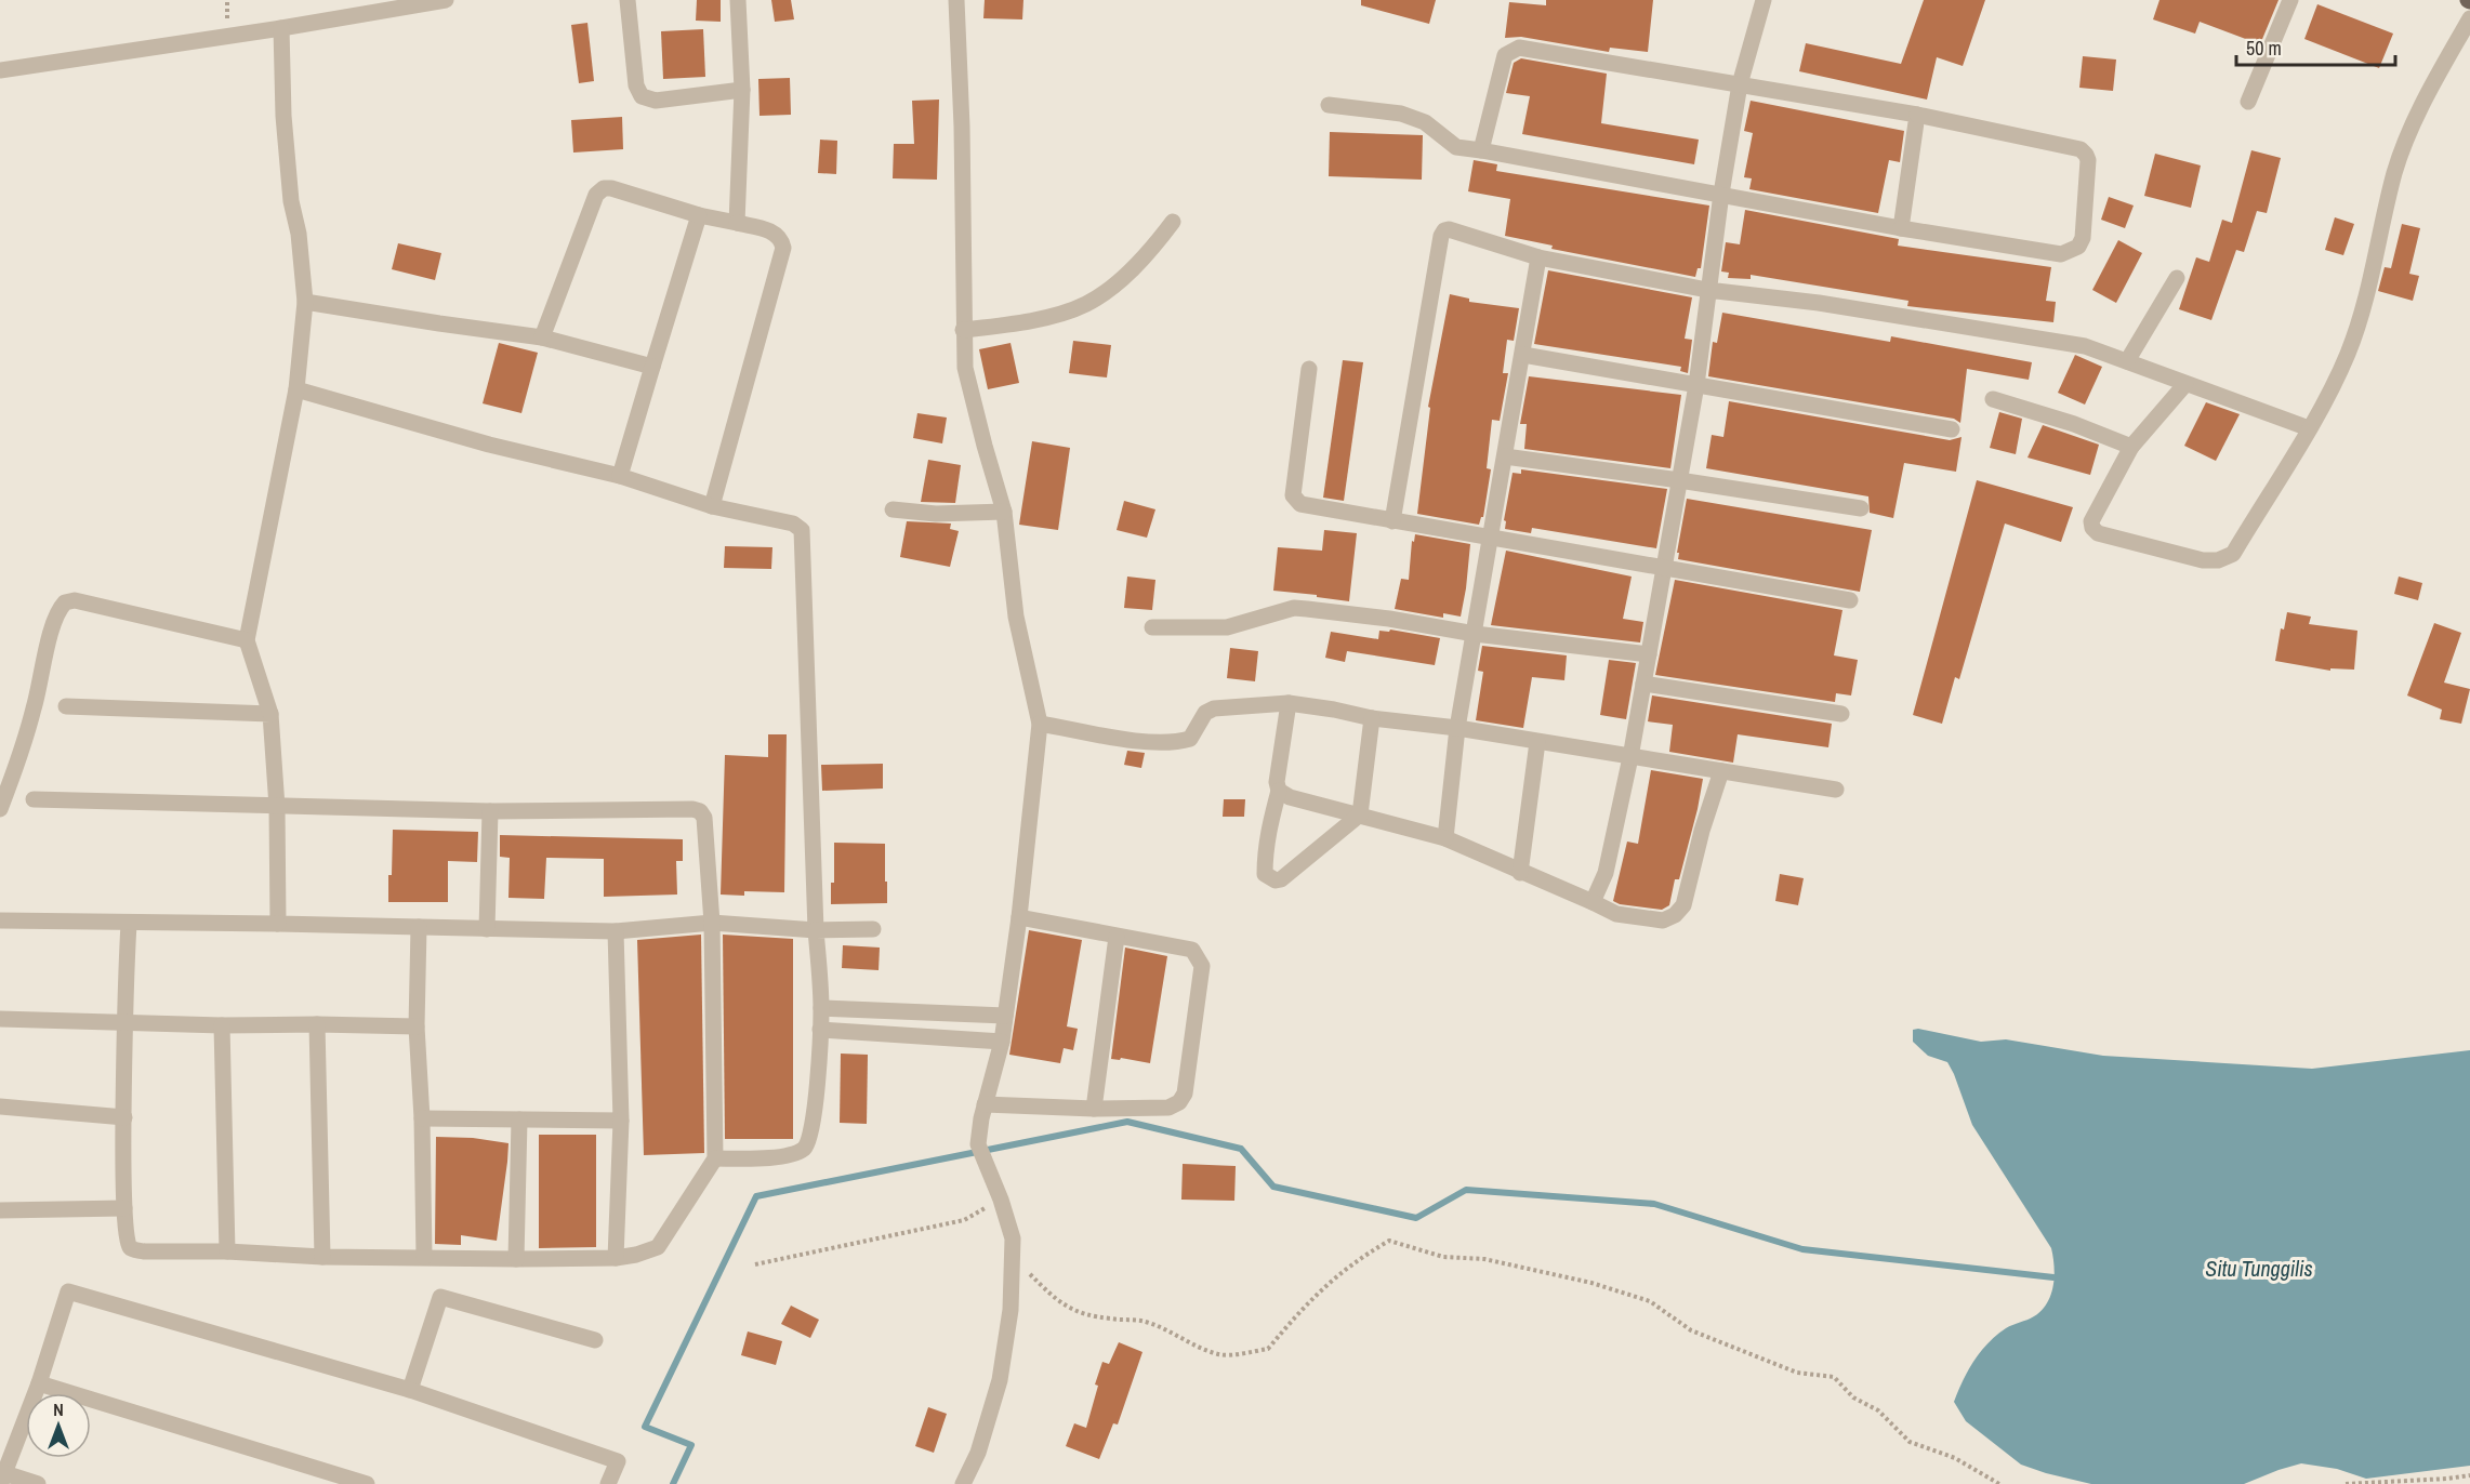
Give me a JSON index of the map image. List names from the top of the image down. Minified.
{"water":["Situ Tunggilis"],"scale_bar":"50 m","north":"top"}
